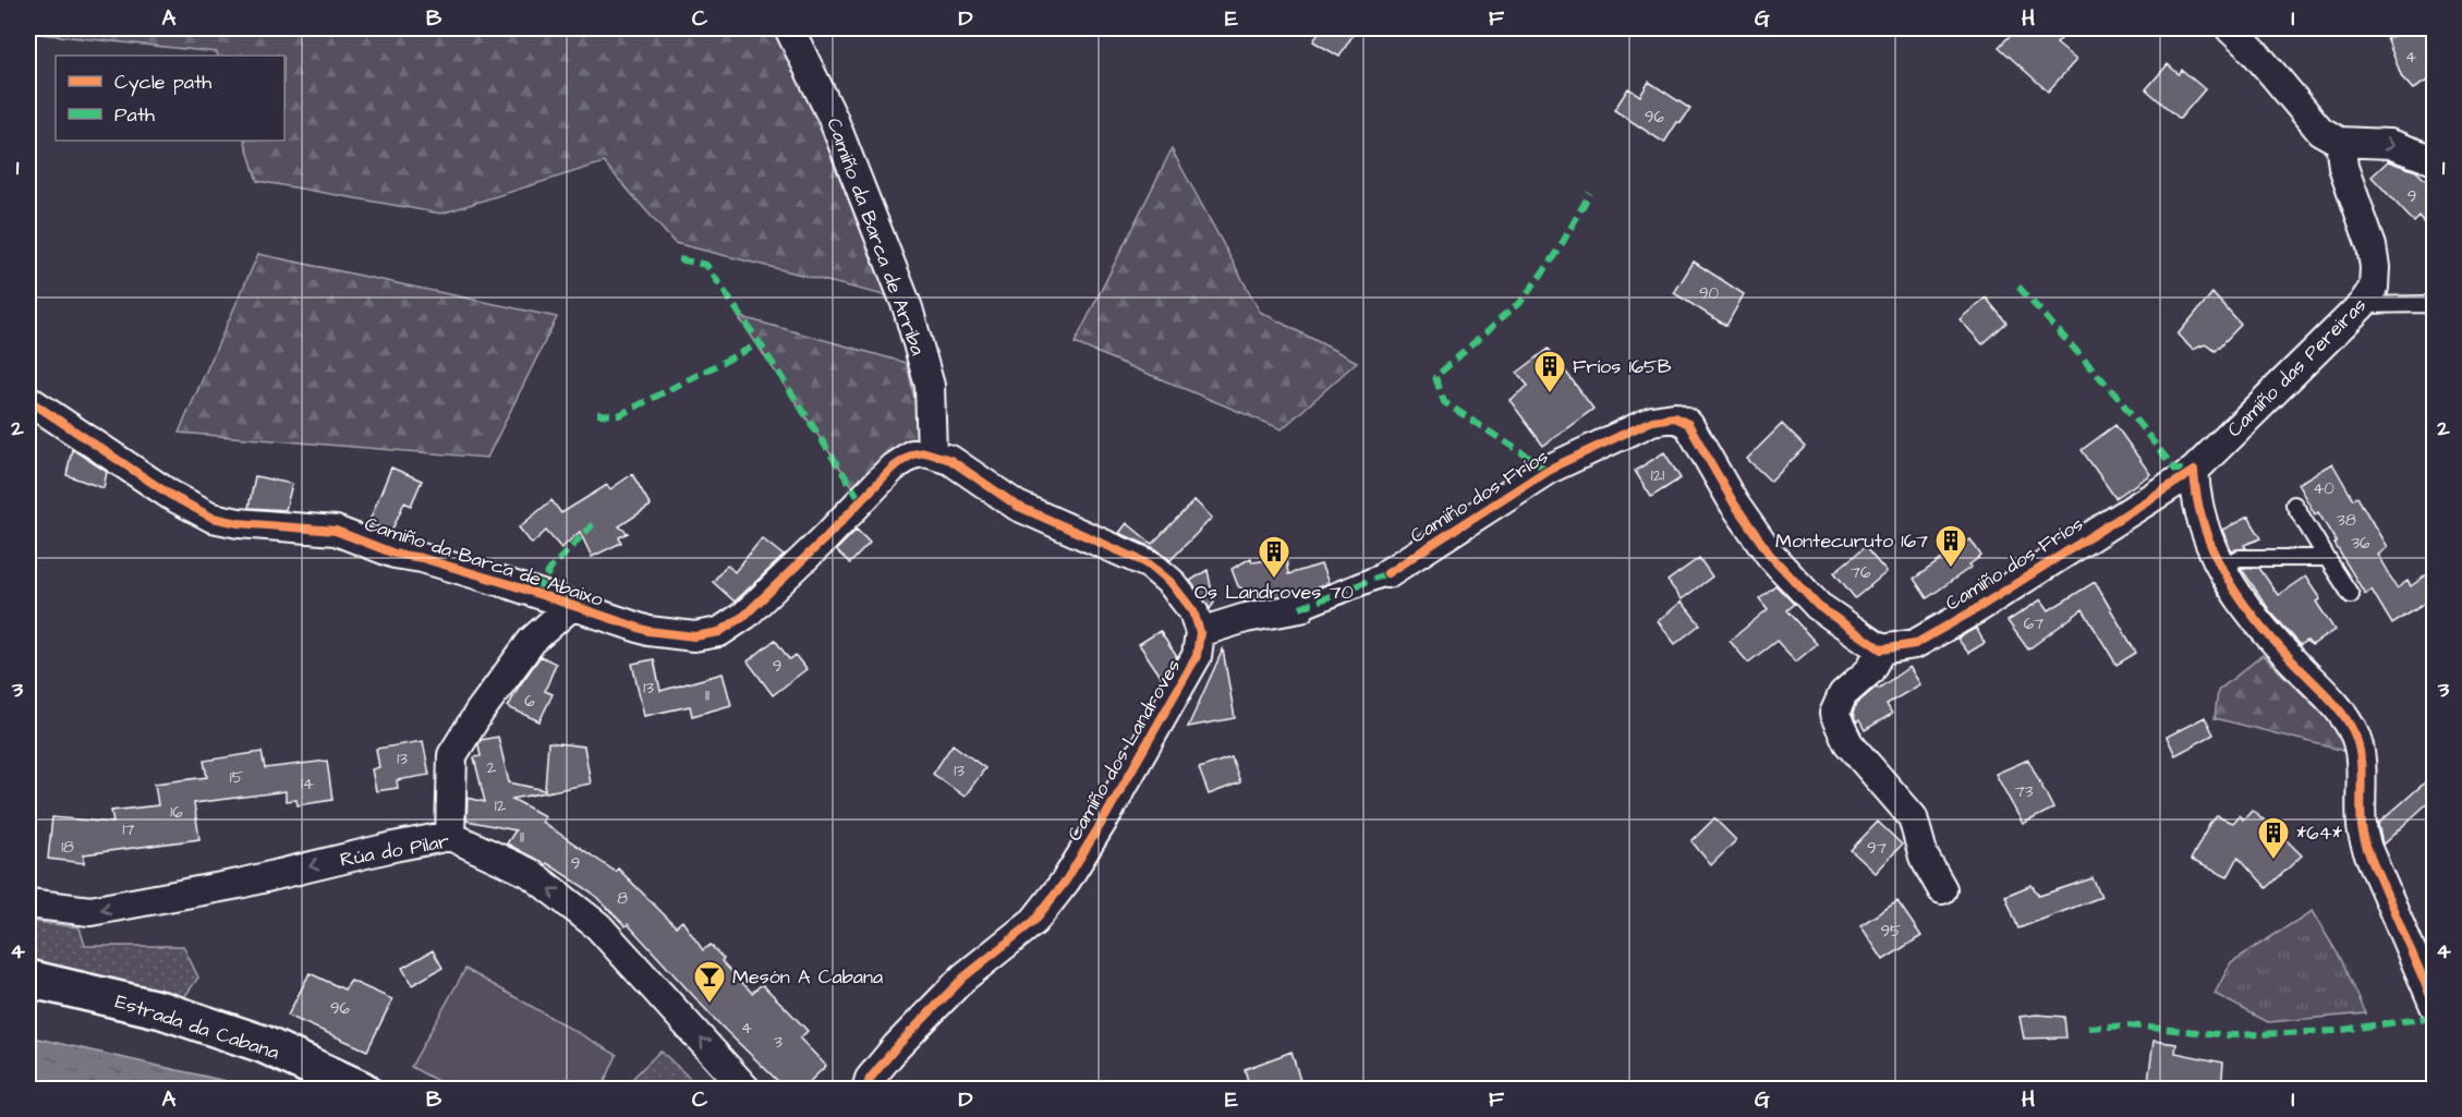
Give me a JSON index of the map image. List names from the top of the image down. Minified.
{"streets":{"main road":["Estrada da Cabana"],"street":["Camiño da Barca de Arriba","Camiño das Pereiras","Camiño dos Fríos","Camiño da Barca de Abaixo","Camiño dos Landroves","Rúa do Pilar"]},"crossings":[["Camiño da Barca de Arriba","Camiño da Barca de Abaixo"],["Camiño das Pereiras","Camiño dos Fríos"]],"one_way":["Rúa do Pilar"],"places":{"building":["Fríos 165B","Montecuruto 167","Os Landroves 70","*64*"],"bar":["Mesón A Cabana"]},"house_numbers":["4","96","9","90","121","40","38","36","76","67","9","13","11","6","13","2","13","15","14","73","12","16","17","11","18","97","9","8","95","96","4","3"],"legend":["Cycle path","Path"],"grid":{"columns":["A","B","C","D","E","F","G","H","I"],"rows":["1","2","3","4"]}}
